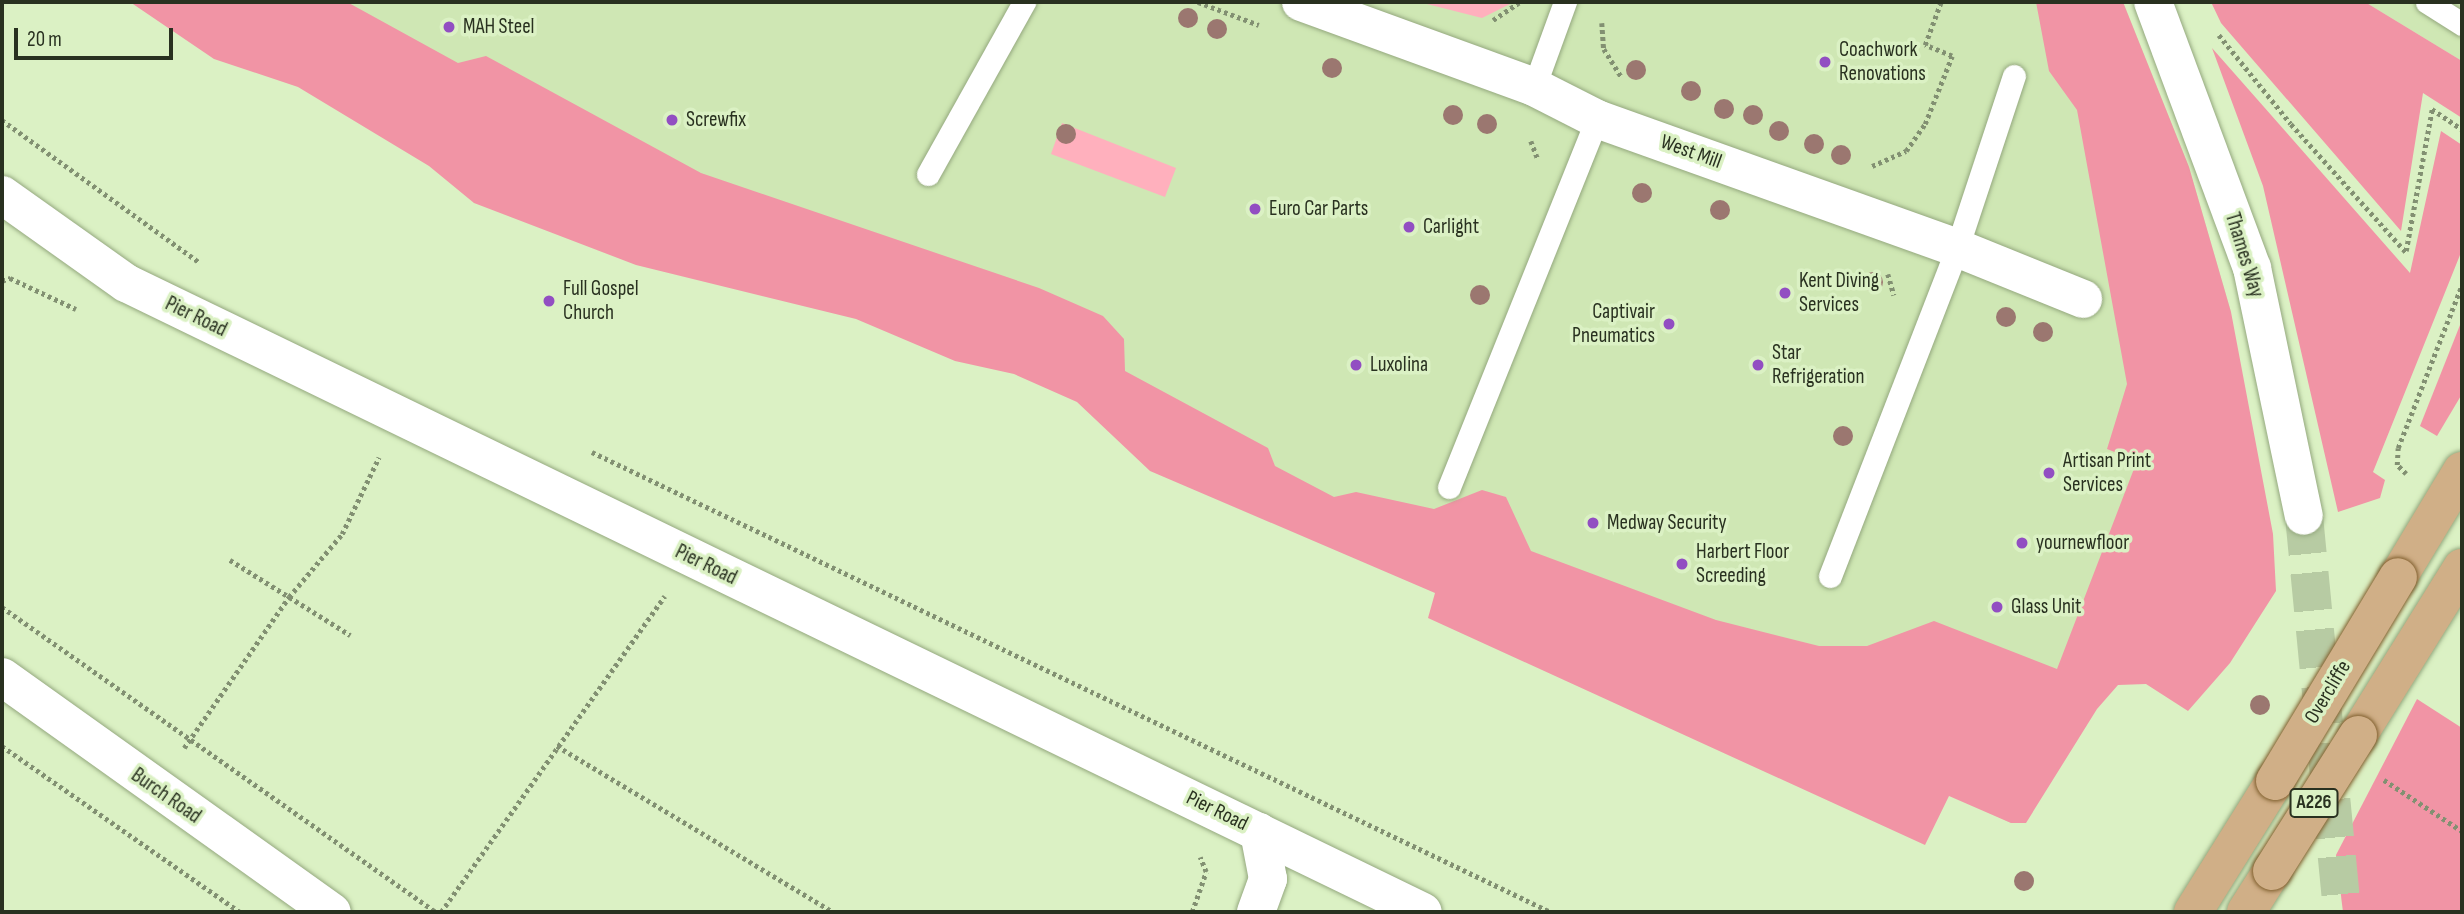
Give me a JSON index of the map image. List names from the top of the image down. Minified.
{"streets":{"main road":["Overcliffe","A226"],"street":["West Mill","Thames Way","Pier Road","Burch Road"]},"places":["MAH Steel","Coachwork Renovations","Screwfix","Euro Car Parts","Carlight","Kent Diving Services","Full Gospel Church","Captivair Pneumatics","Luxolina","Star Refrigeration","Artisan Print Services","Medway Security","yournewfloor","Harbert Floor Screeding","Glass Unit"],"scale_bar":"20 m"}
